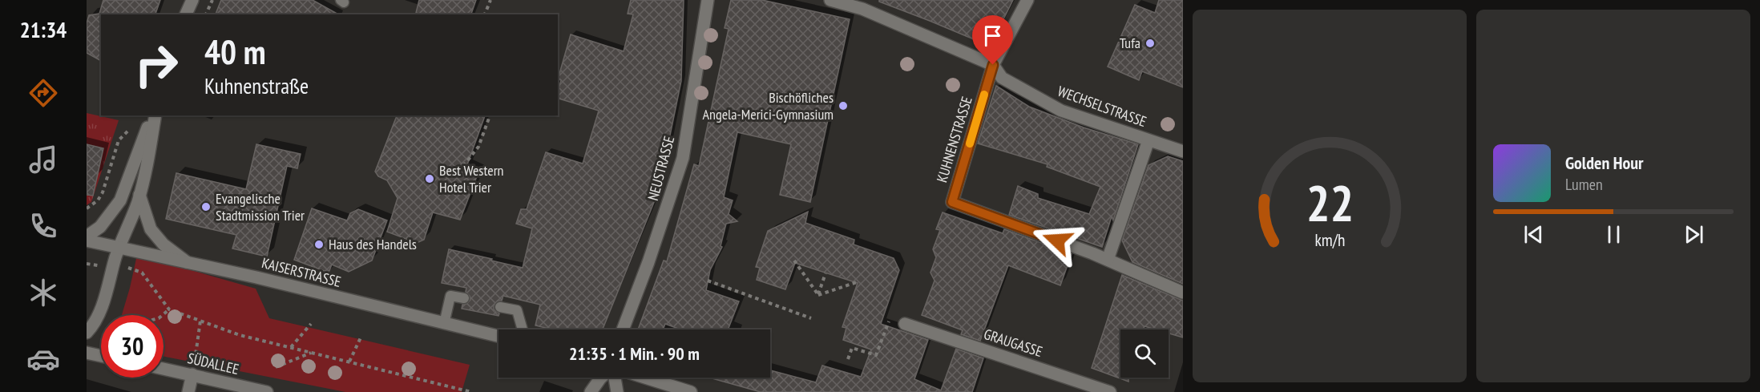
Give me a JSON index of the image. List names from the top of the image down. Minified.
{"streets":{"street":["WECHSELSTRASSE","KUHNENSTRASSE","NEUSTRASSE","KAISERSTRASSE","GRAUGASSE","SÜDALLEE"]},"crossings":[["WECHSELSTRASSE","KUHNENSTRASSE"]],"places":["Tufa","Bischöfliches Angela-Merici-Gymnasium","Best Western Hotel Trier","Evangelische Stadtmission Trier","Haus des Handels"],"page":{"tabs":"21:34","turn":["40 m","Kuhnenstraße"],"song":["Golden Hour","Lumen"],"limit":"30","trip":"21:35 · 1 Min. · 90 m","gauge":["22","km/h"]}}
